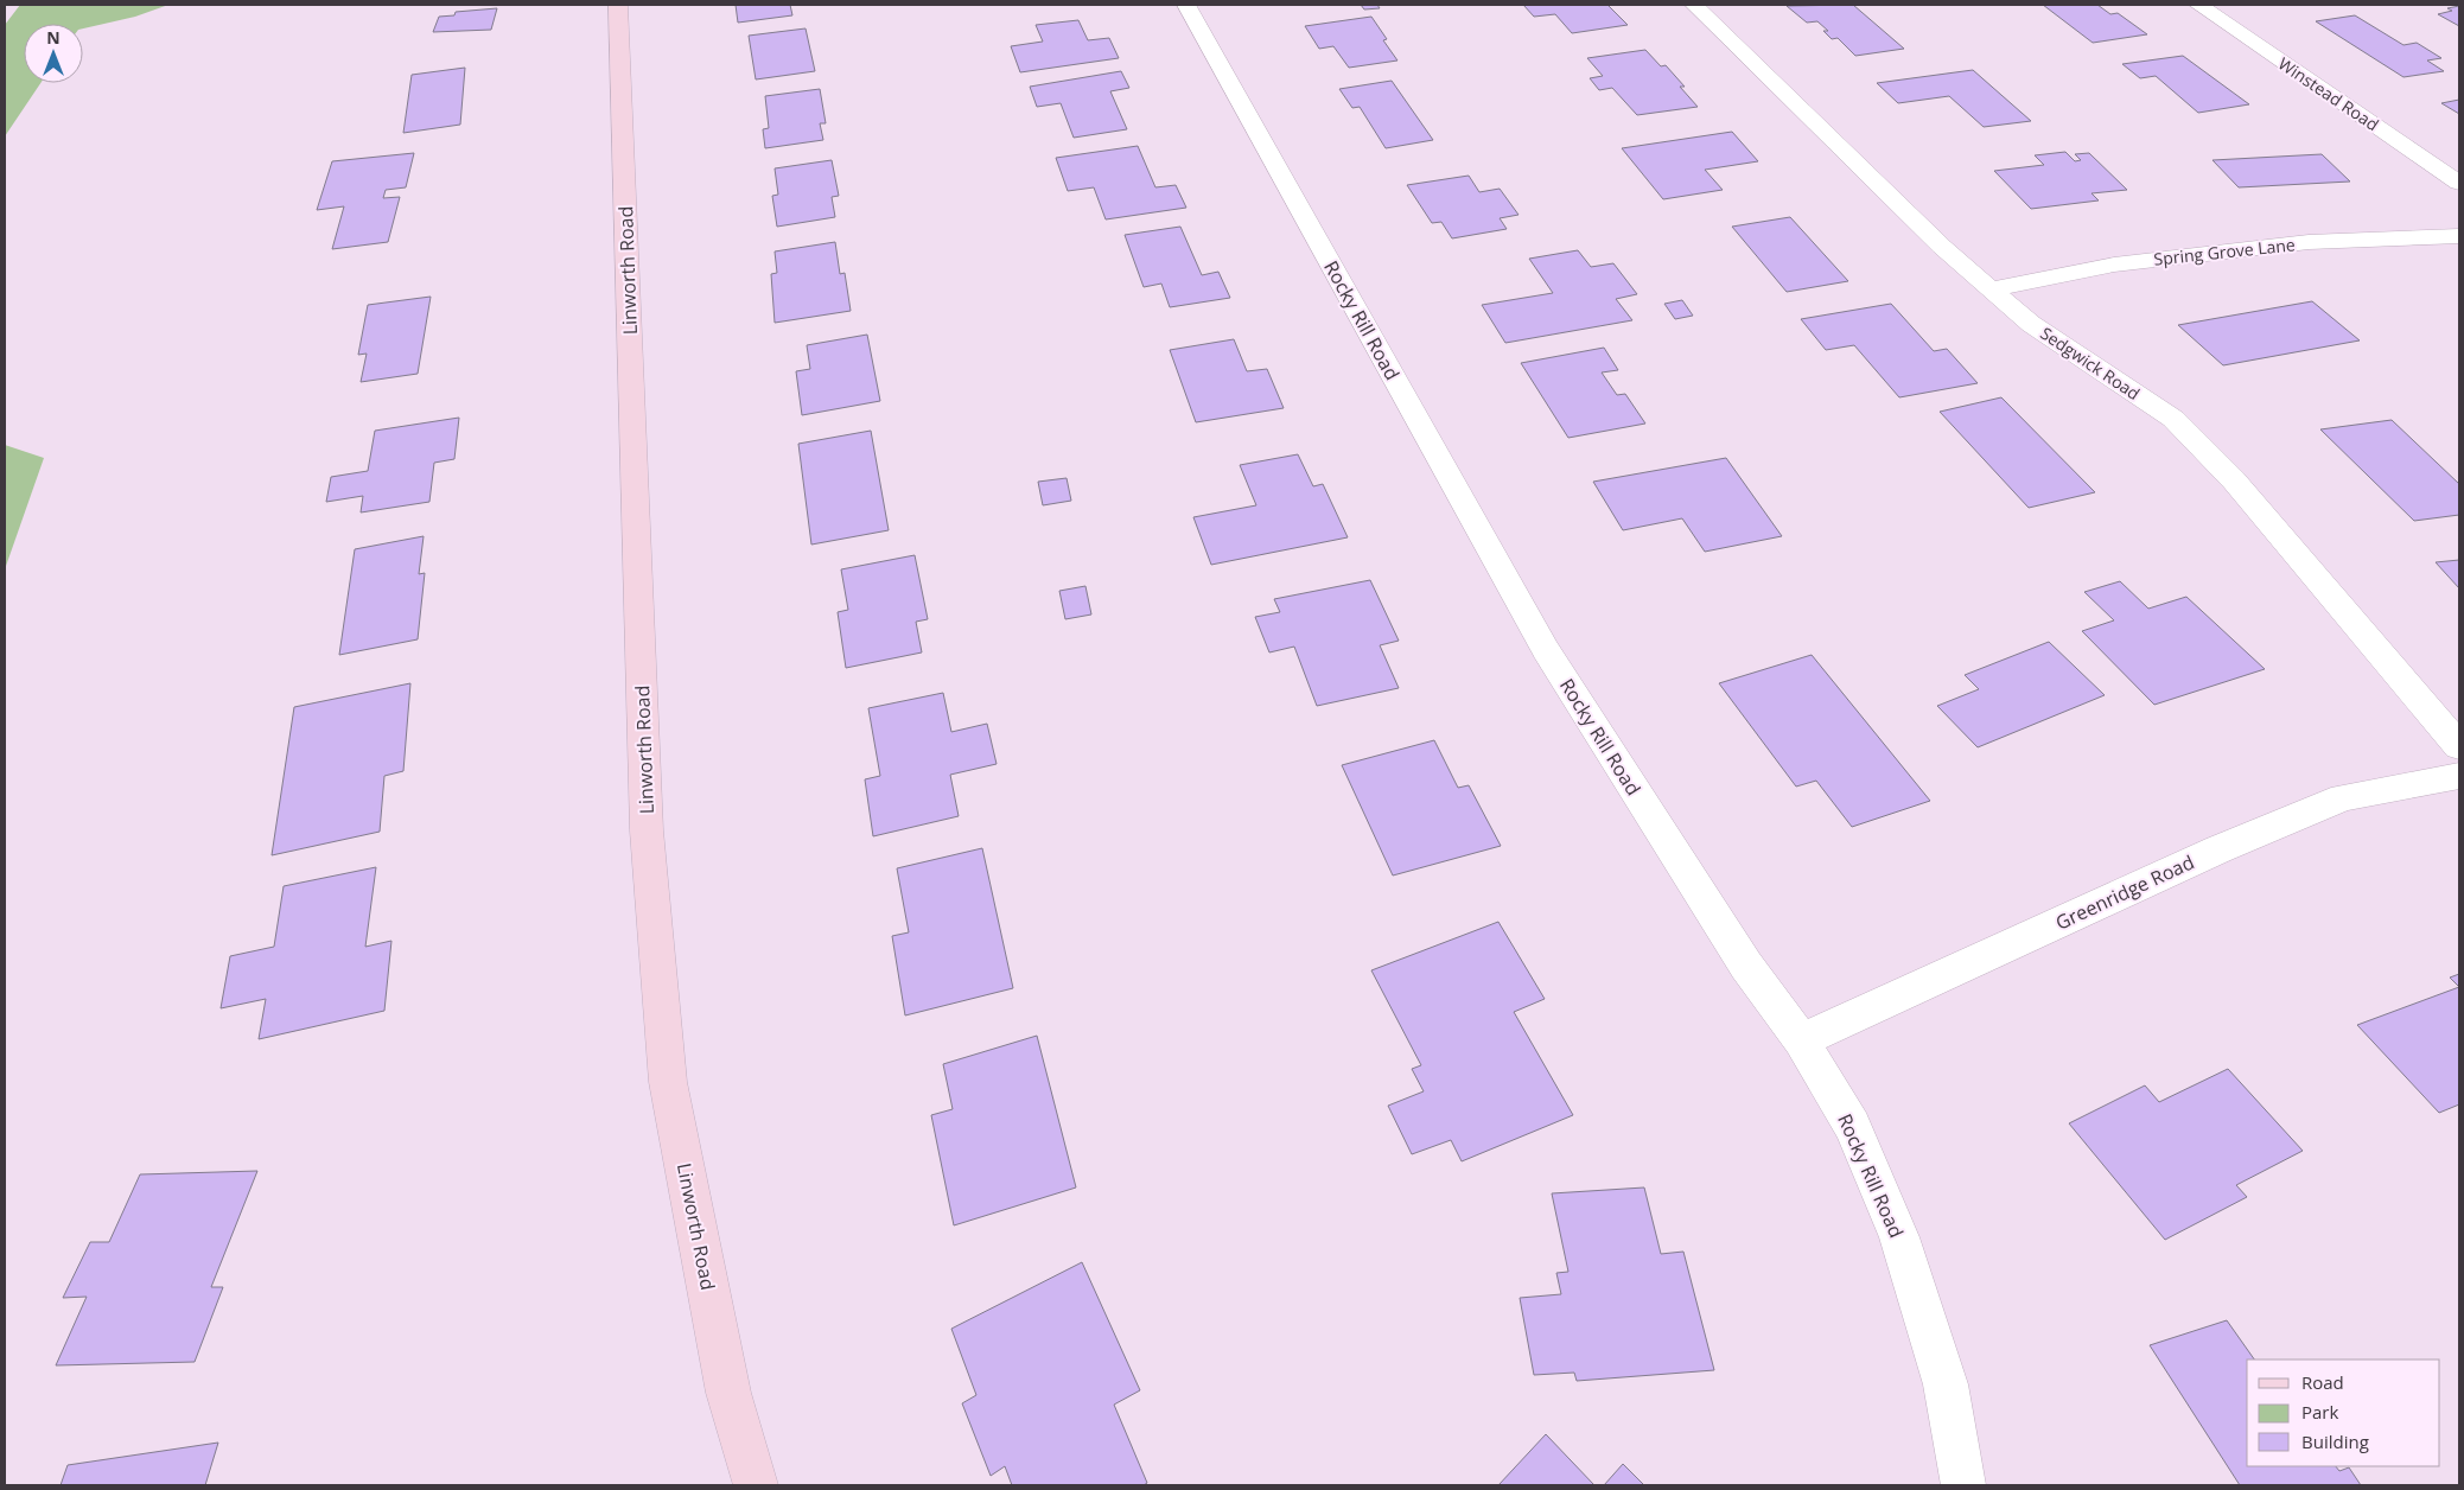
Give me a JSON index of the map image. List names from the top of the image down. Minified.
{"streets":{"main road":["Linworth Road"],"street":["Winstead Road","Spring Grove Lane","Rocky Rill Road","Sedgwick Road","Greenridge Road"]},"crossings":[["Spring Grove Lane","Sedgwick Road"],["Rocky Rill Road","Greenridge Road"]],"legend":["Road","Park","Building"],"north":"top"}
